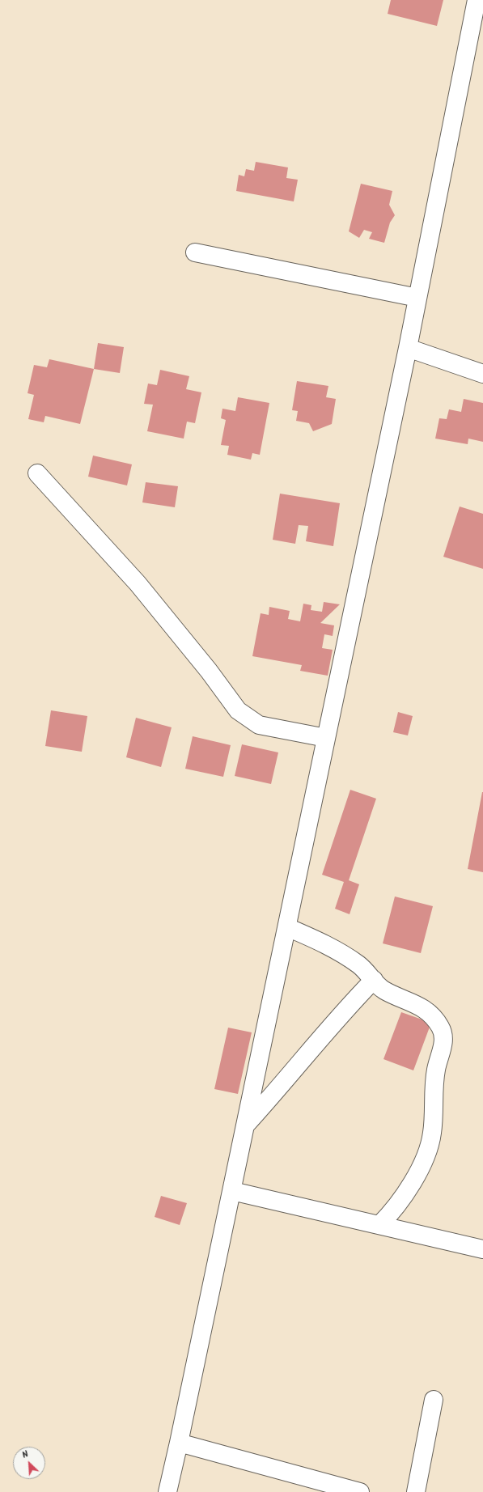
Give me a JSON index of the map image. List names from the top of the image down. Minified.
{"north":"top left"}
